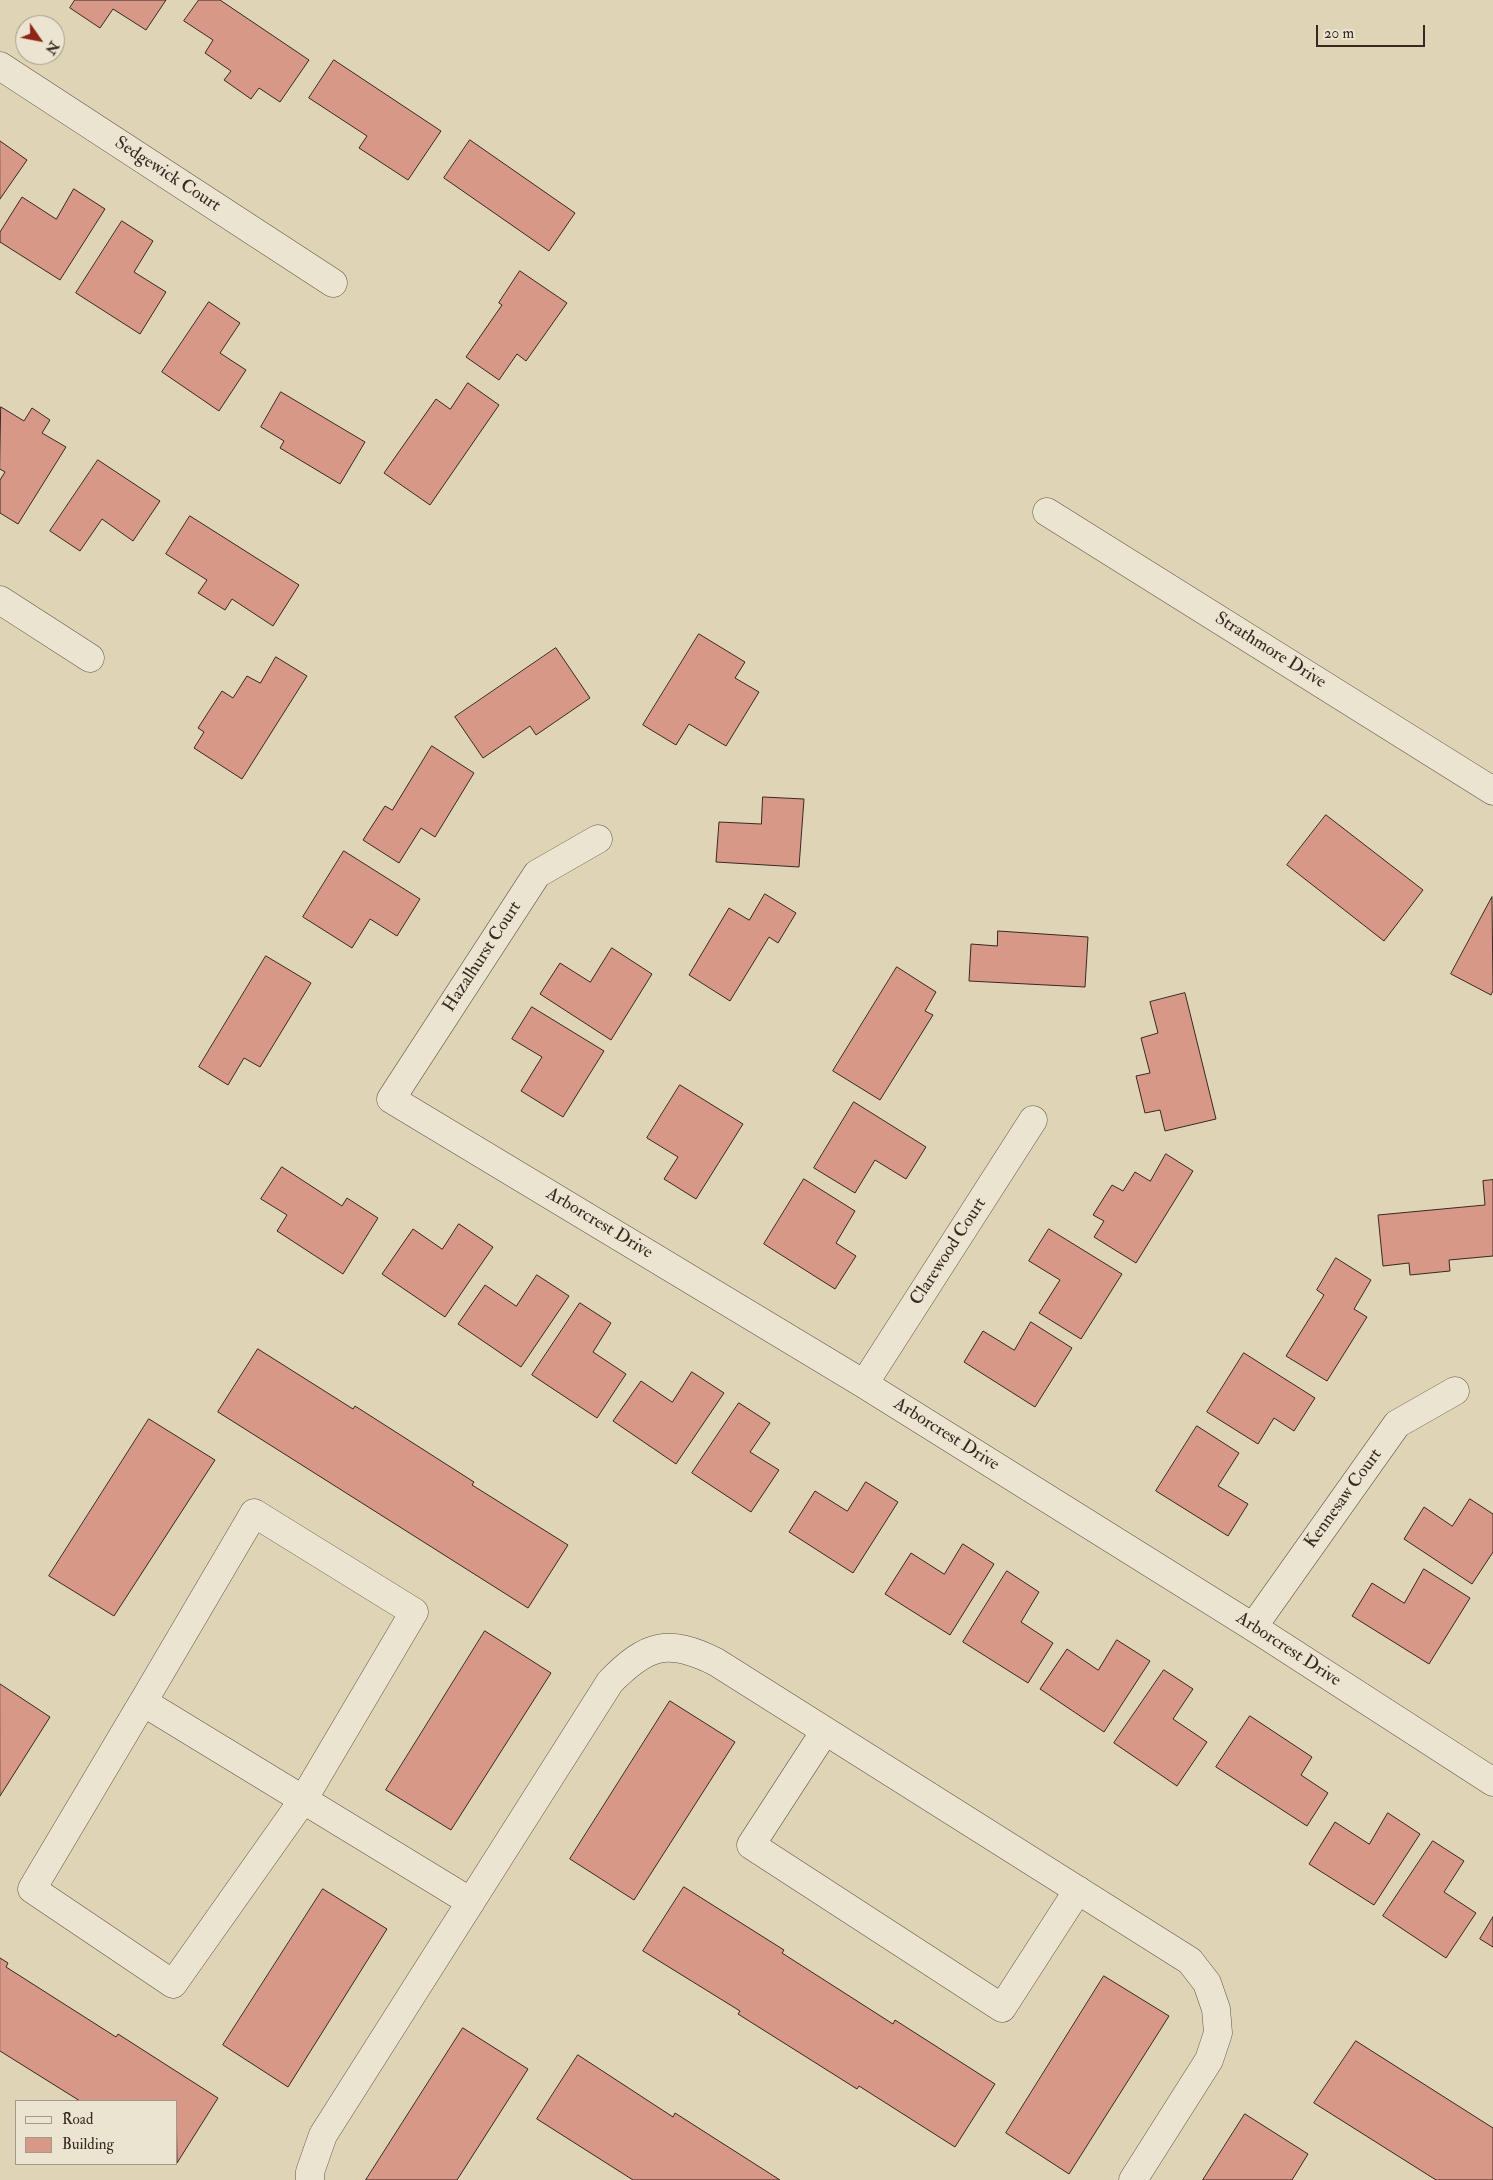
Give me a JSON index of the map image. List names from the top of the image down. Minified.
{"streets":{"street":["Sedgewick Court","Strathmore Drive","Hazalhurst Court","Arborcrest Drive","Clarewood Court","Kennesaw Court"]},"crossings":[["Hazalhurst Court","Arborcrest Drive"],["Arborcrest Drive","Clarewood Court"],["Arborcrest Drive","Kennesaw Court"]],"legend":["Road","Building"],"scale_bar":"20 m","north":"bottom right"}
